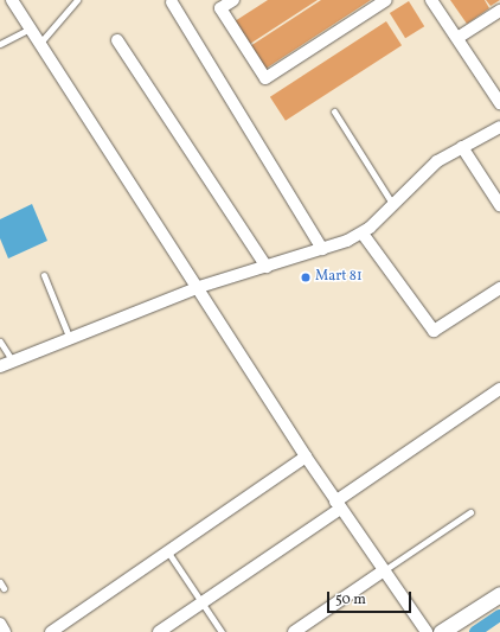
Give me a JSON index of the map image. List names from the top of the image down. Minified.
{"places":["Mart 81"],"scale_bar":"50 m"}
